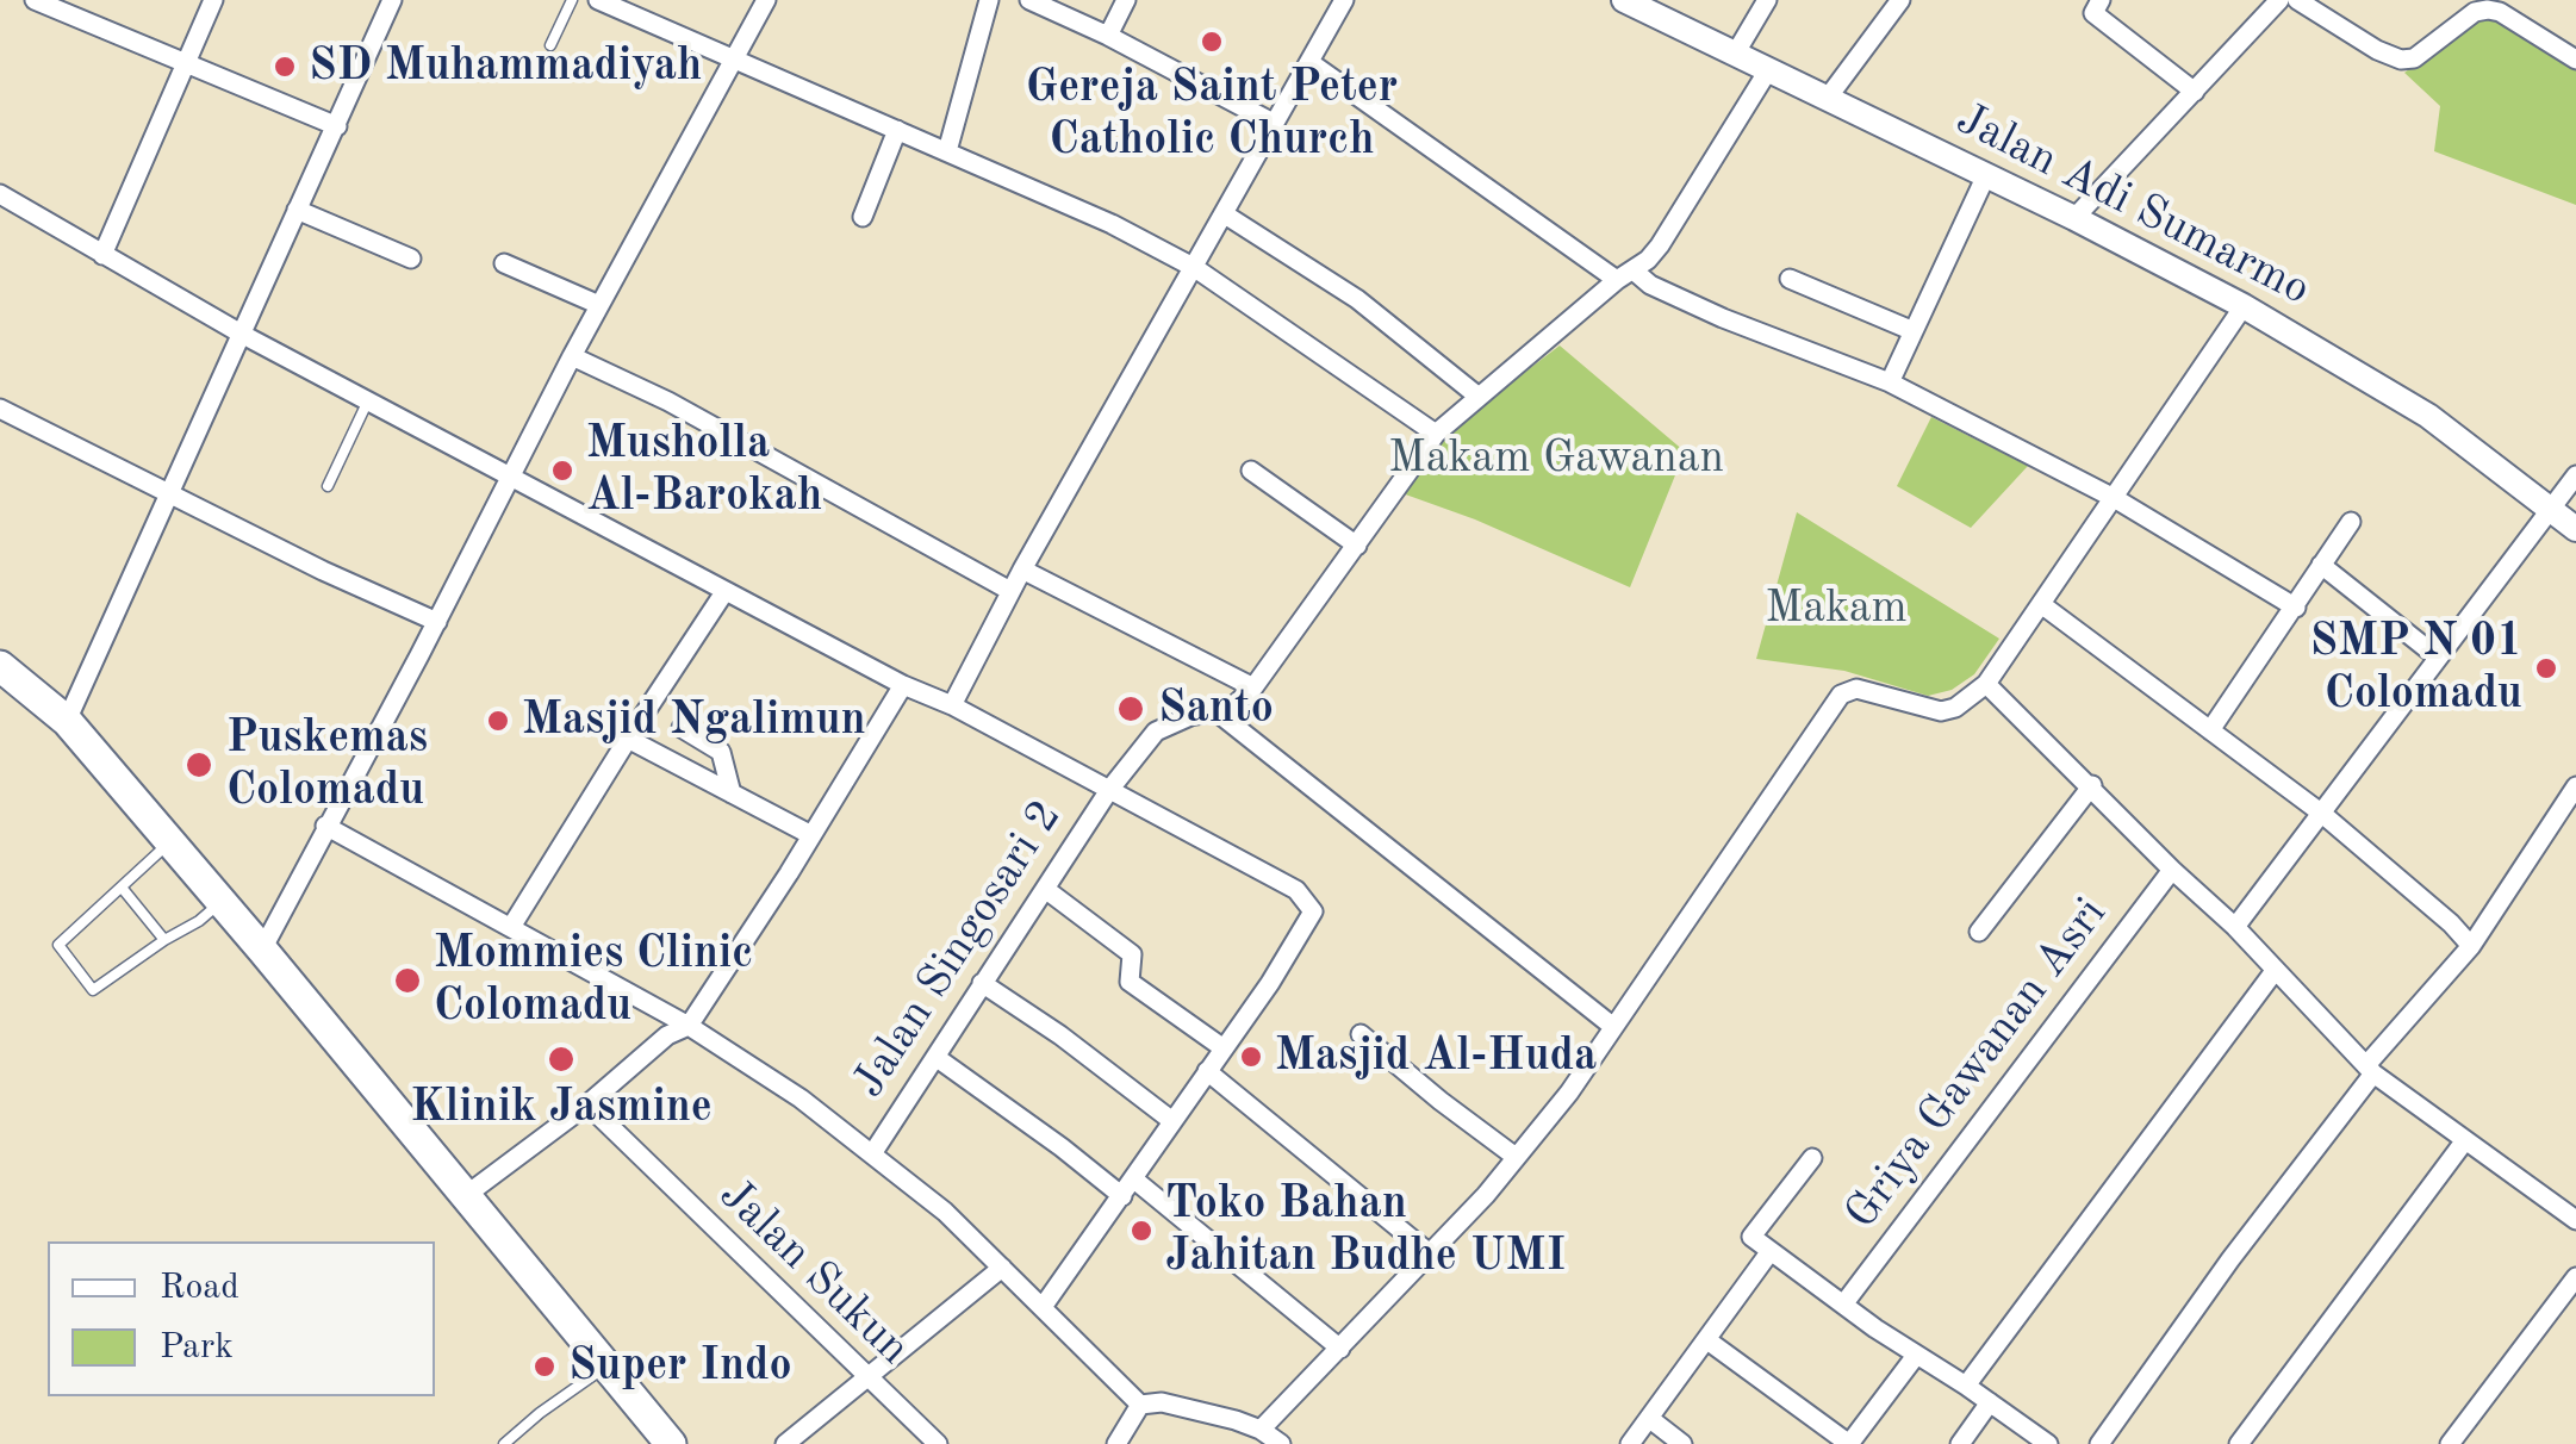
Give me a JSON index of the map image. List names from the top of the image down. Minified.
{"streets":{"main road":["Jalan Adi Sumarmo"],"street":["Jalan Singosari 2","Griya Gawanan Asri","Jalan Sukun"]},"parks":["Makam Gawanan","Makam"],"places":["Gereja Saint Peter Catholic Church","SD Muhammadiyah","Musholla Al-Barokah","SMP N 01 Colomadu","Santo","Masjid Ngalimun","Puskemas Colomadu","Mommies Clinic Colomadu","Masjid Al-Huda","Klinik Jasmine","Toko Bahan Jahitan Budhe UMI","Super Indo"],"legend":["Road","Park"]}
